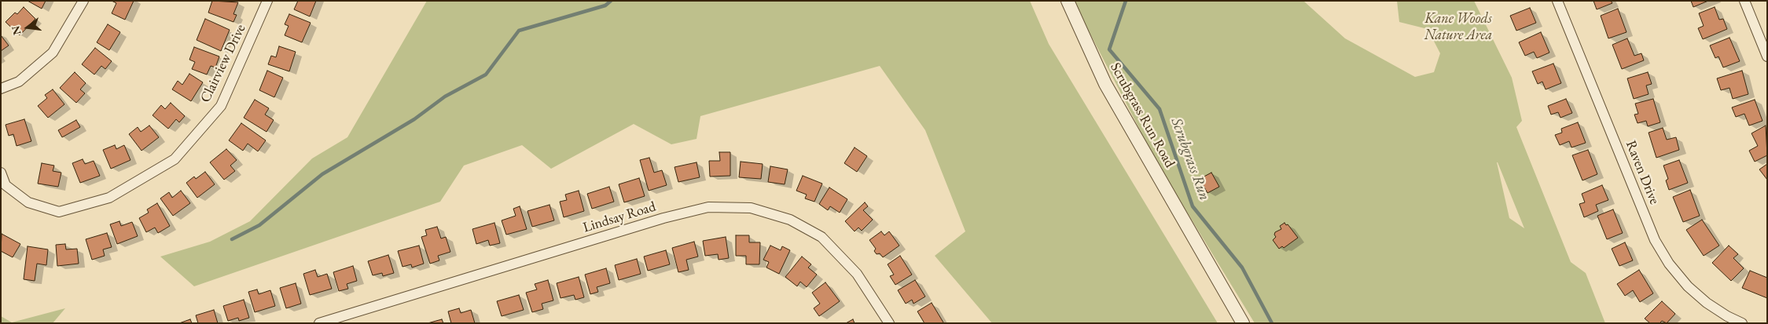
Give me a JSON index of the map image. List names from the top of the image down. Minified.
{"streets":{"street":["Clairview Drive","Scrubgrass Run Road","Raven Drive","Lindsay Road"]},"water":["Scrubgrass Run"],"parks":["Kane Woods Nature Area"],"north":"left"}
